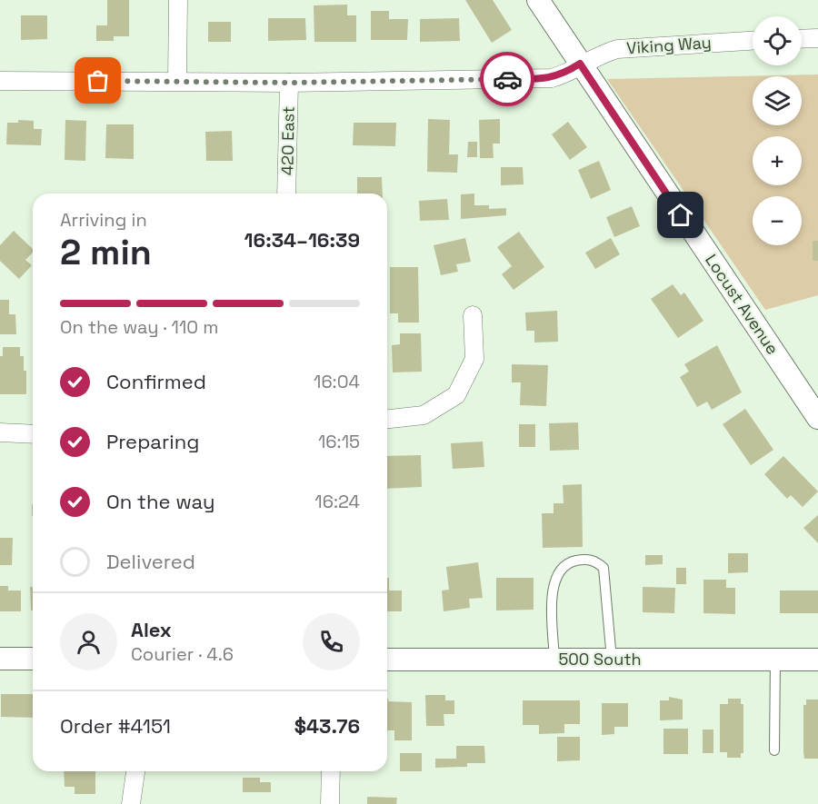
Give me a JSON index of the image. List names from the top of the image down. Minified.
{"streets":{"street":["Viking Way","420 East","Locust Avenue","500 South"]},"crossings":[["Viking Way","420 East"],["Viking Way","Locust Avenue"]],"page":{"map_buttons":["+","−"],"heading":["2 min","Arriving in","16:34–16:39"],"panel":["Alex","Courier · 4.6","Order #4151","$43.76"],"bar":"On the way · 110 m","list":[["Confirmed","16:04"],["Preparing","16:15"],["On the way","16:24"],"Delivered"]}}
